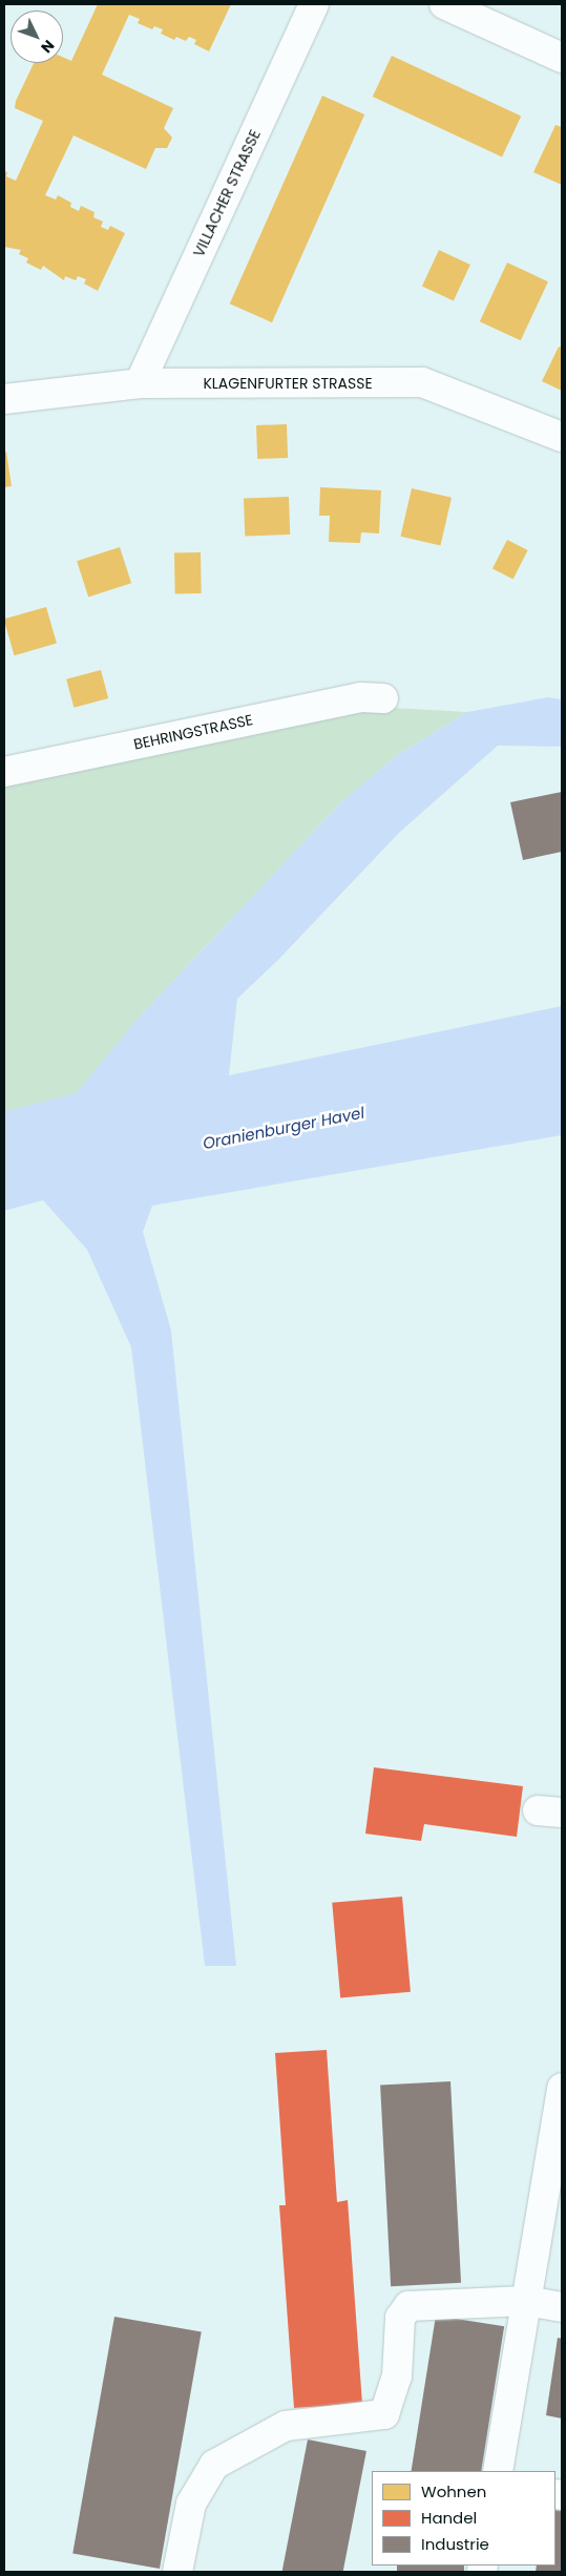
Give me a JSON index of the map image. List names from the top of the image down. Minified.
{"streets":{"street":["VILLACHER STRASSE","KLAGENFURTER STRASSE","BEHRINGSTRASSE"]},"crossings":[["VILLACHER STRASSE","KLAGENFURTER STRASSE"]],"water":["Oranienburger Havel"],"legend":["Wohnen","Handel","Industrie"],"north":"bottom right"}
